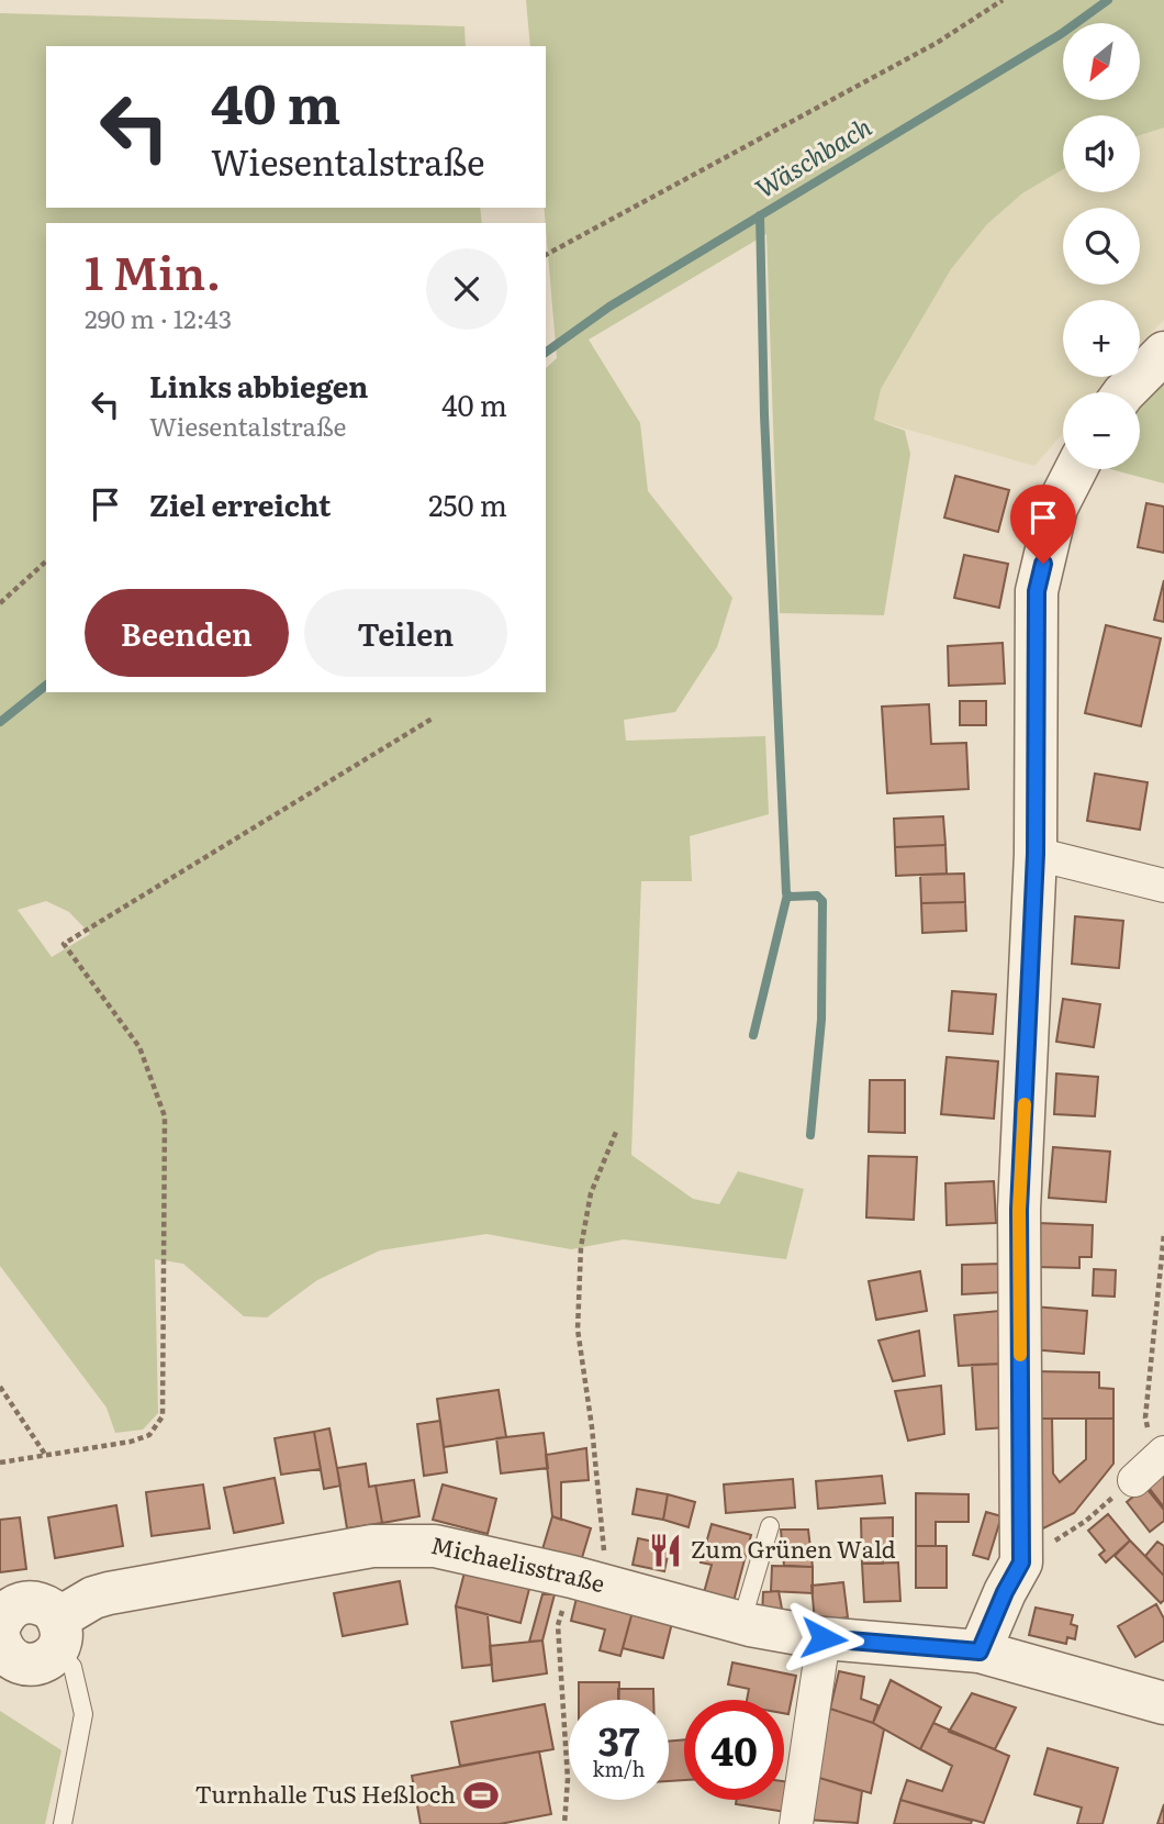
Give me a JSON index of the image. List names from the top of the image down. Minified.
{"streets":{"street":["Michaelisstraße"]},"water":["Wäschbach"],"places":{"restaurant":["Zum Grünen Wald"],"sports":["Turnhalle TuS Heßloch"]},"north":"bottom left","page":{"map_buttons":["+","−"],"turn":["40 m","Wiesentalstraße"],"heading":["1 Min.","290 m · 12:43"],"list":[{"name":"Links abbiegen","note":"Wiesentalstraße","value":"40 m"},{"name":"Ziel erreicht","value":"250 m"}],"buttons":["Beenden","Teilen"],"speed":"37 km/h","limit":"40"}}
